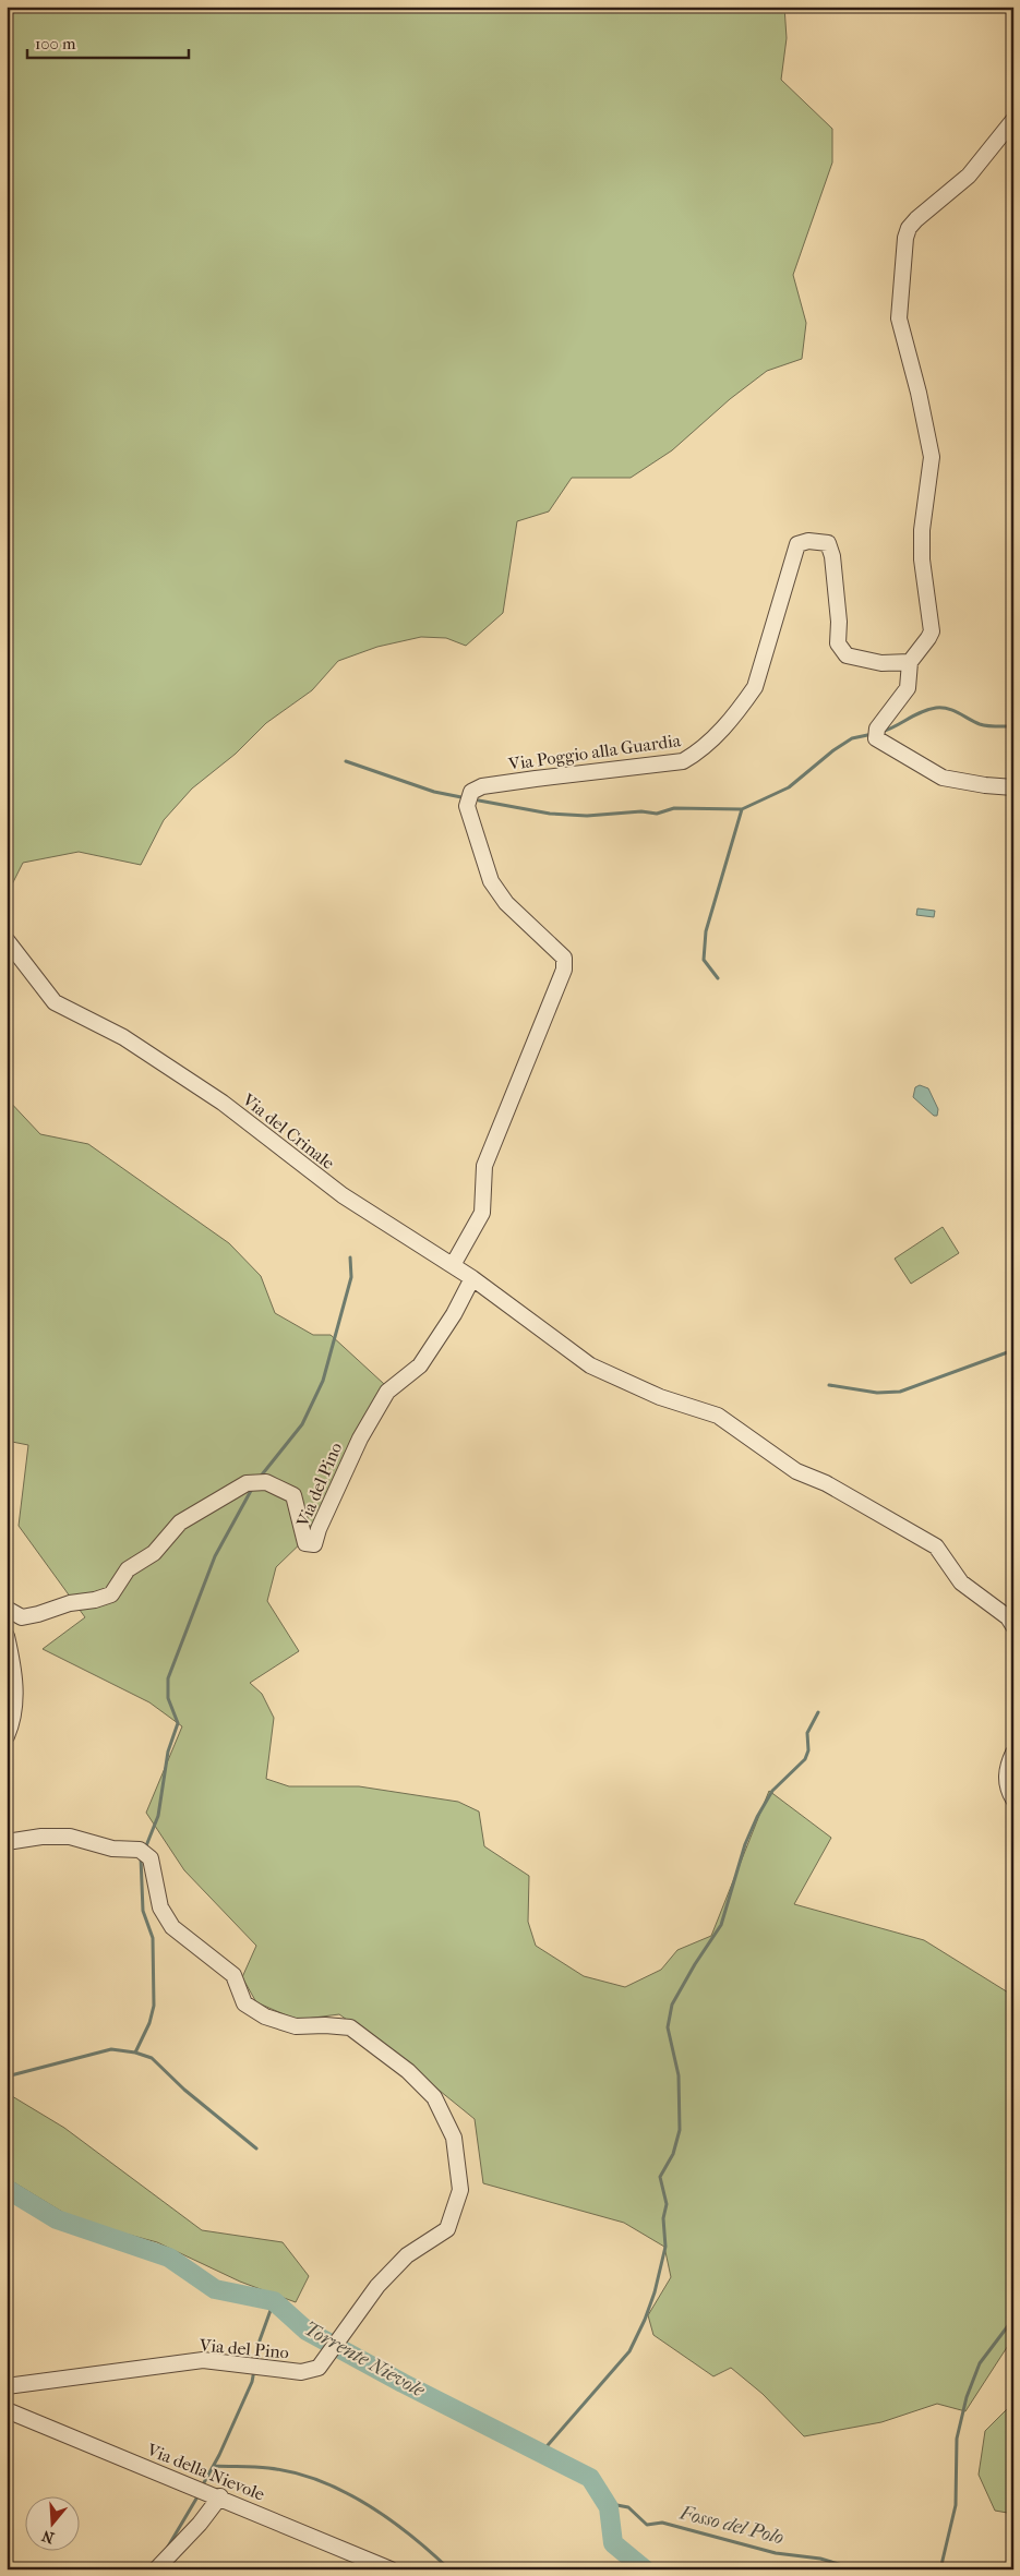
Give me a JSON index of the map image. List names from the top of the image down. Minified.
{"streets":{"street":["Via Poggio alla Guardia","Via del Crinale","Via del Pino","Via della Nievole"]},"crossings":[["Via Poggio alla Guardia","Via del Crinale"],["Via del Crinale","Via del Pino"]],"water":["Torrente Nievole","Fosso del Polo"],"scale_bar":"100 m","north":"bottom"}
